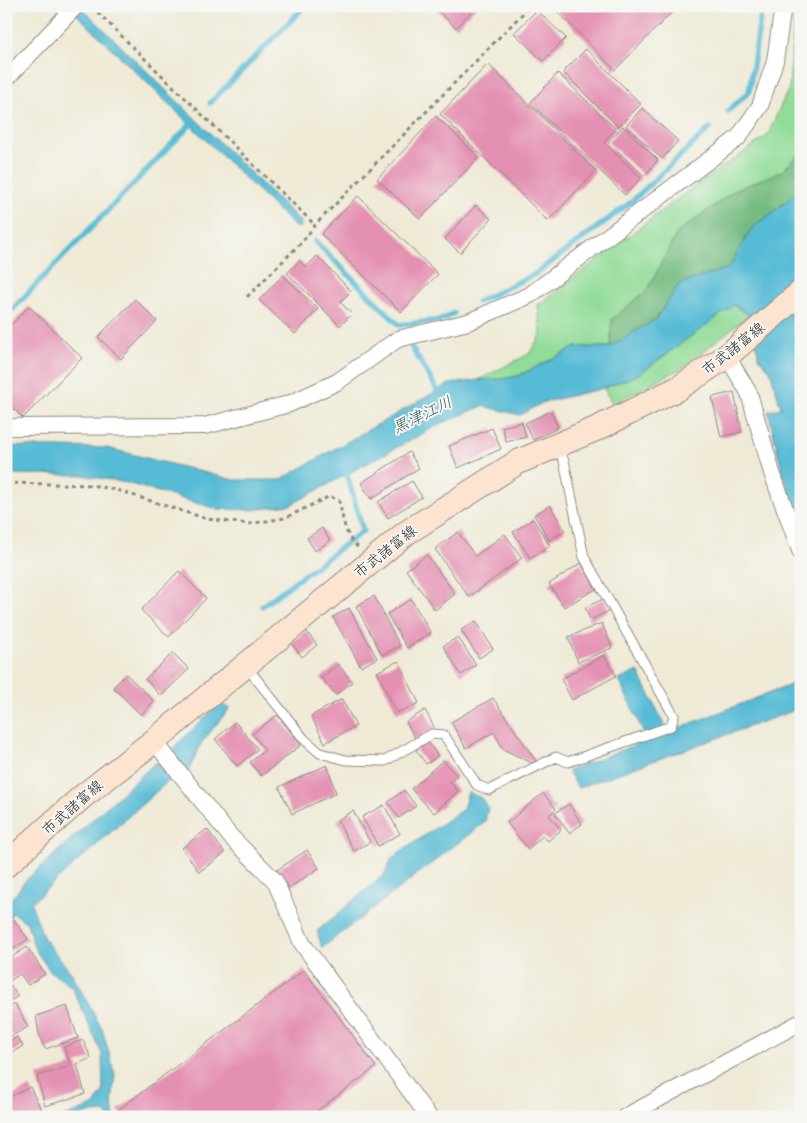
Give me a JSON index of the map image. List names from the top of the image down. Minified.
{"streets":{"main road":["市武諸富線"]},"water":["黒津江川"]}
